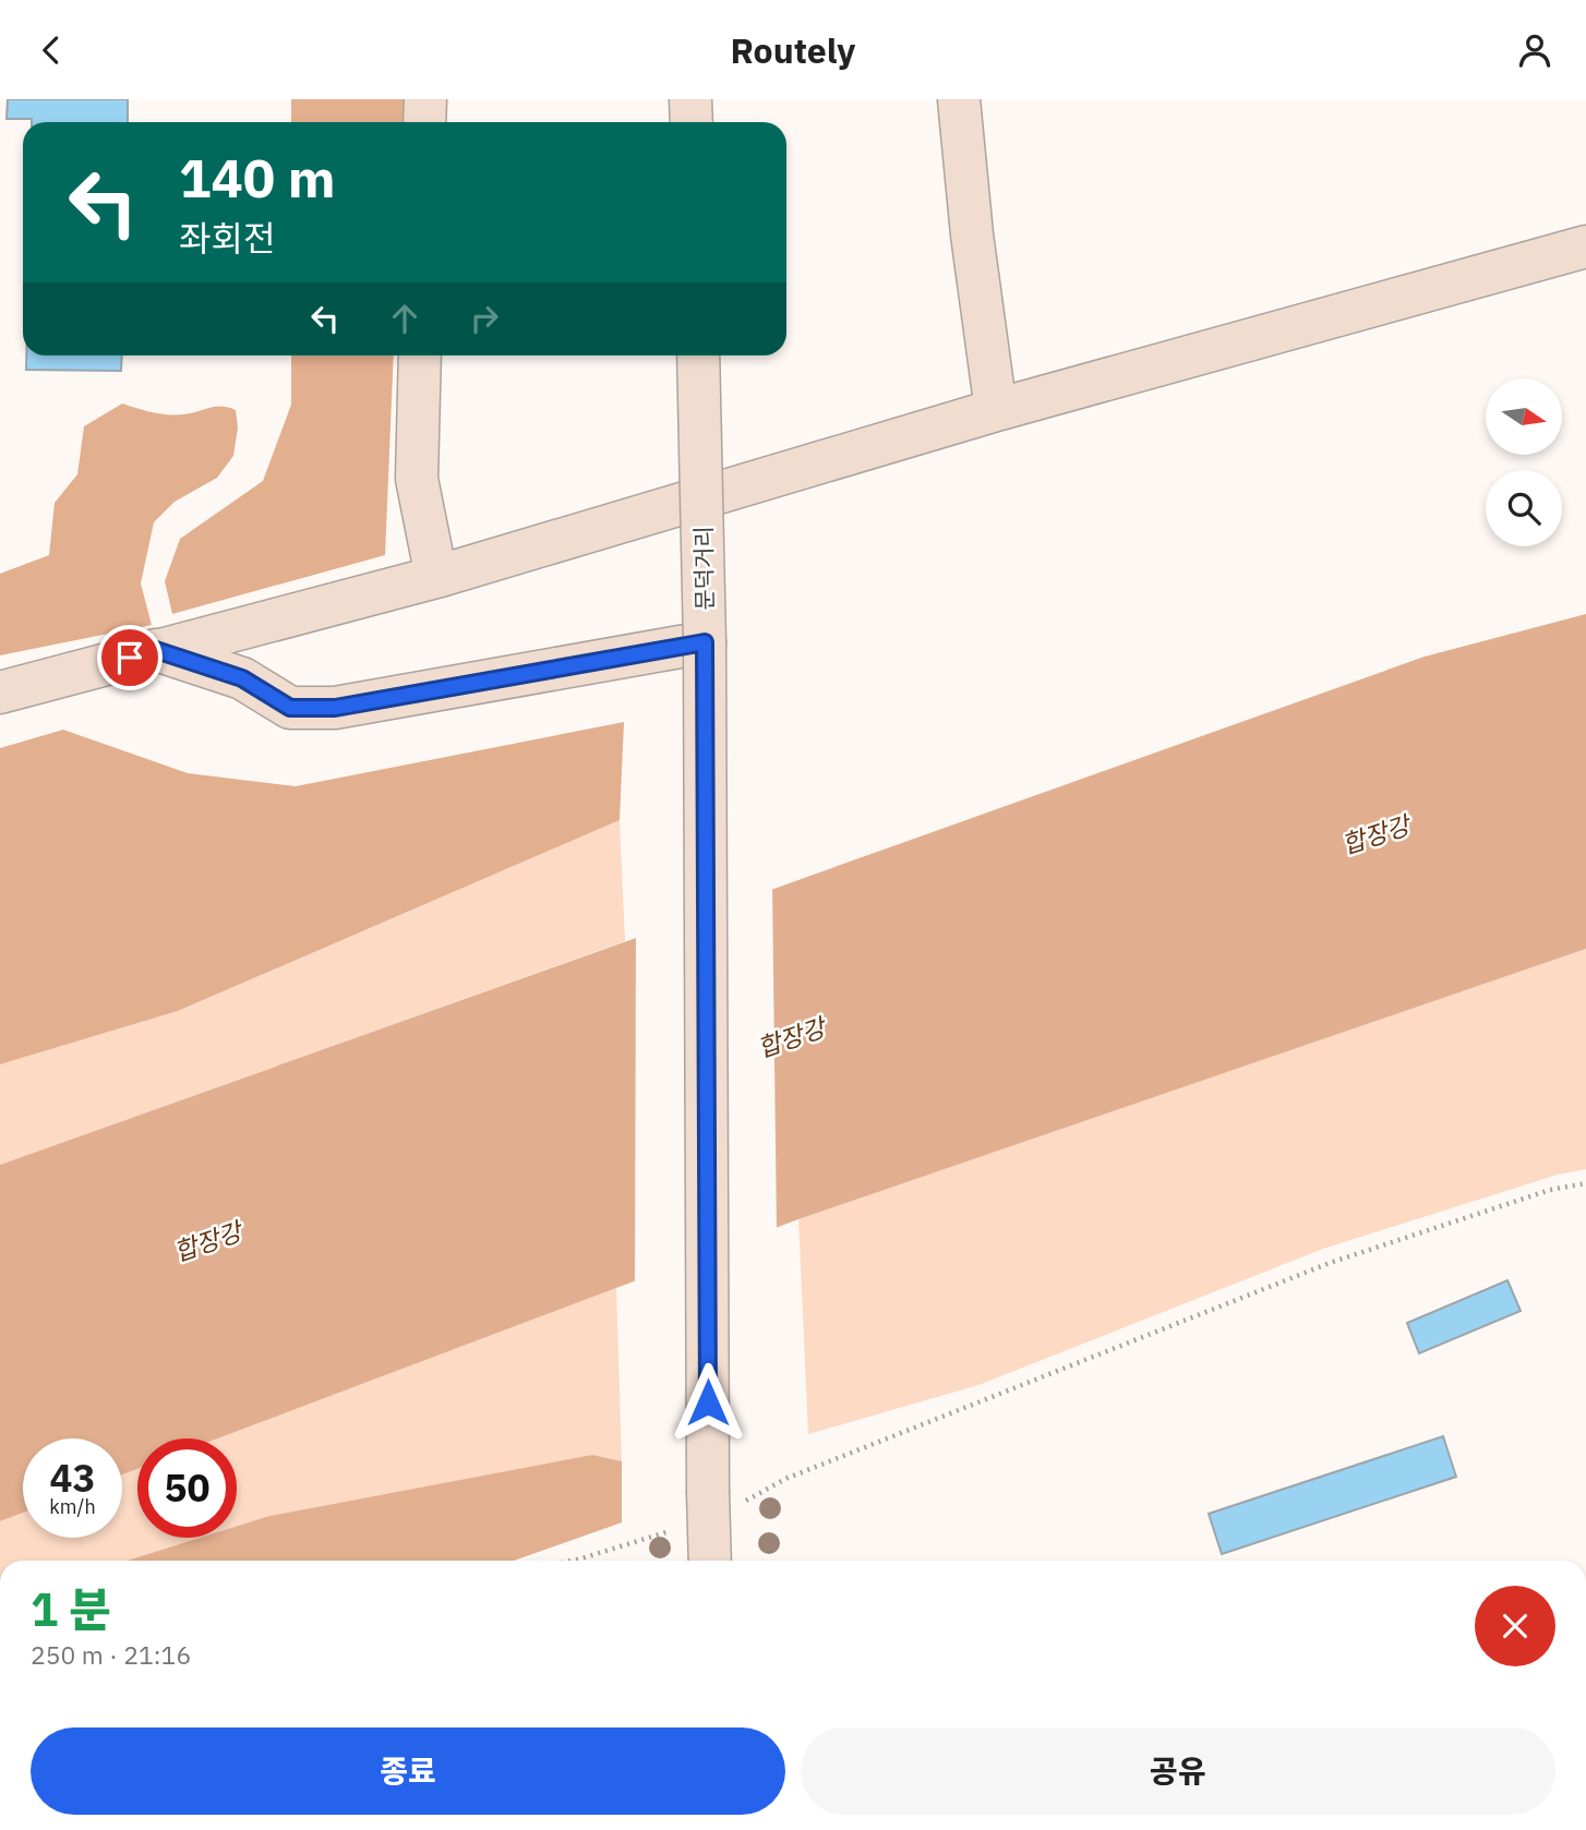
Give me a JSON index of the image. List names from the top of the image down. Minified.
{"streets":{"main road":["문덕거리"]},"water":["합장강"],"north":"right","page":{"header":"Routely","turn":["140 m","좌회전"],"speed":"43 km/h","limit":"50","heading":["1 분","250 m · 21:16"],"buttons":["종료","공유"]}}
